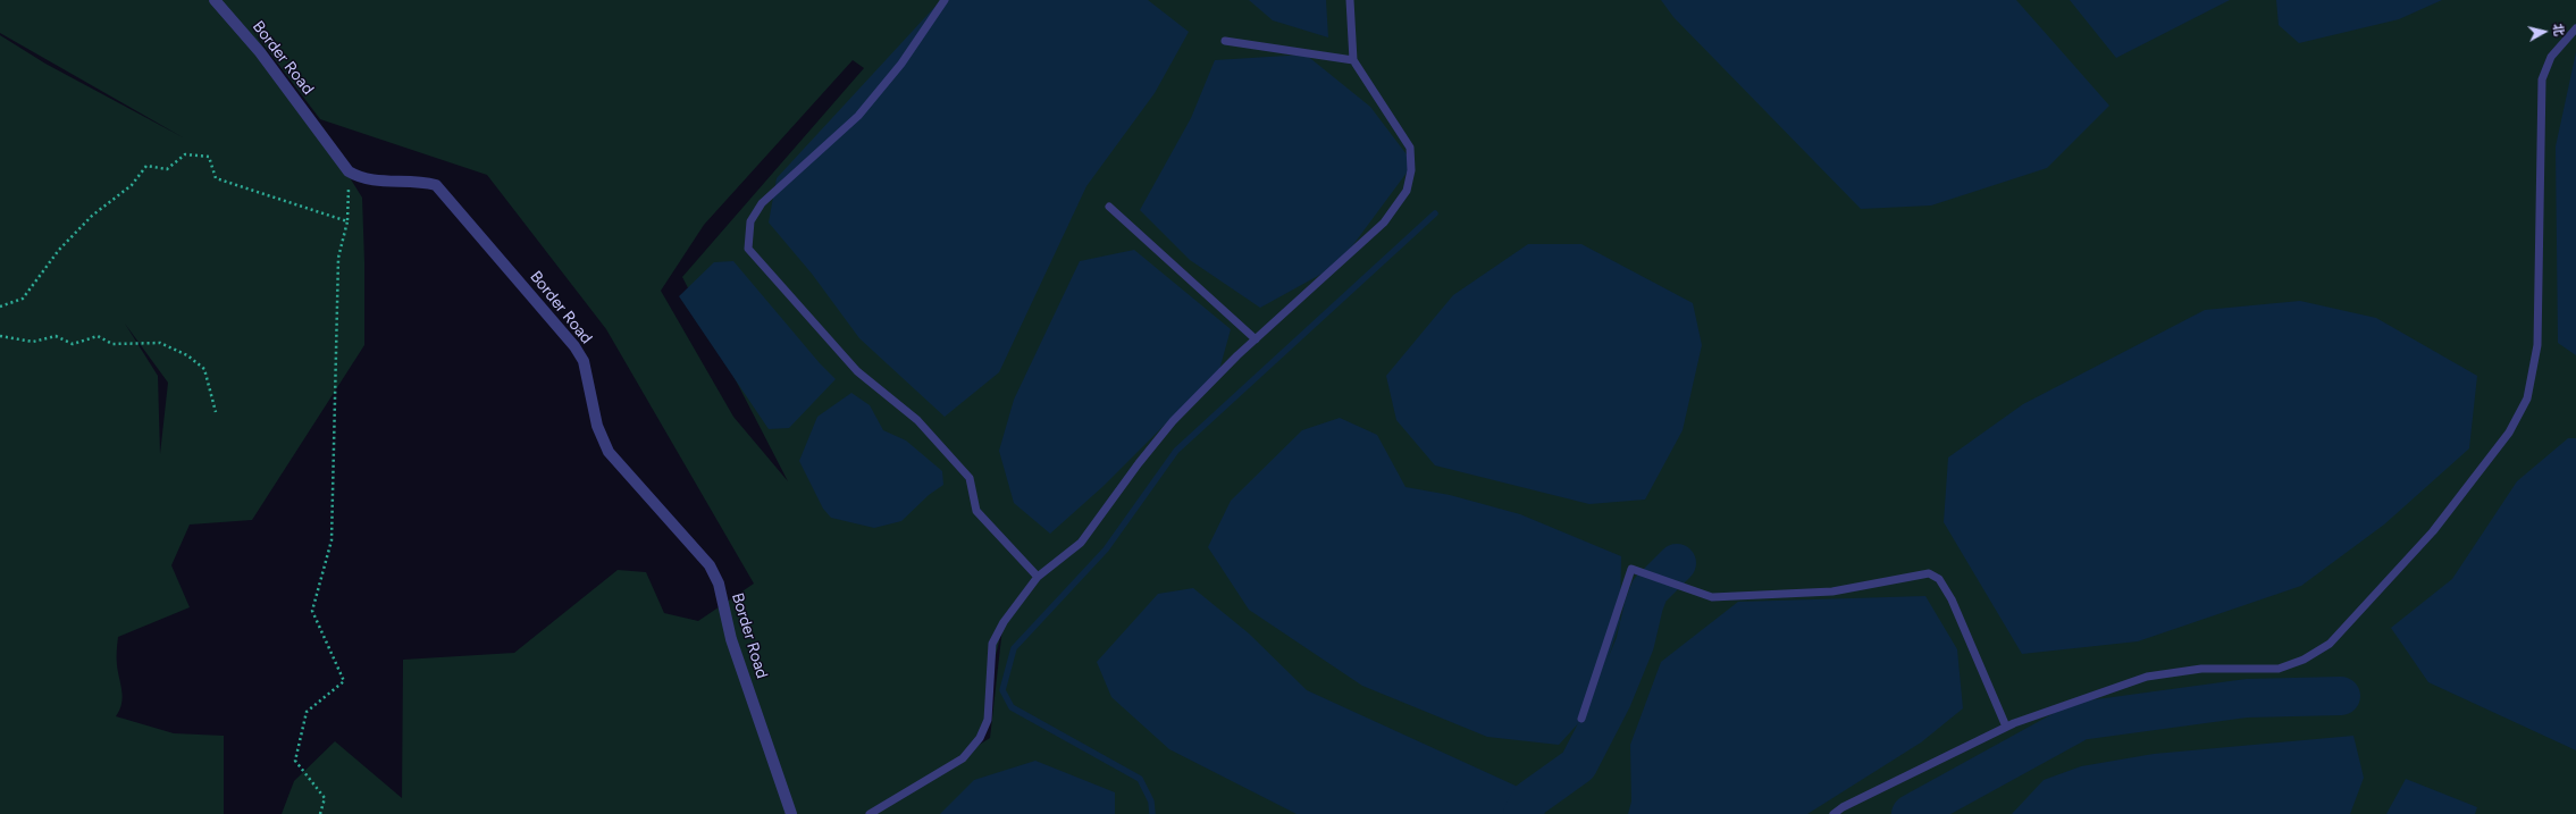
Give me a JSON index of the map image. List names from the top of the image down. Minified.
{"streets":{"street":["Border Road"]},"north":"right"}
